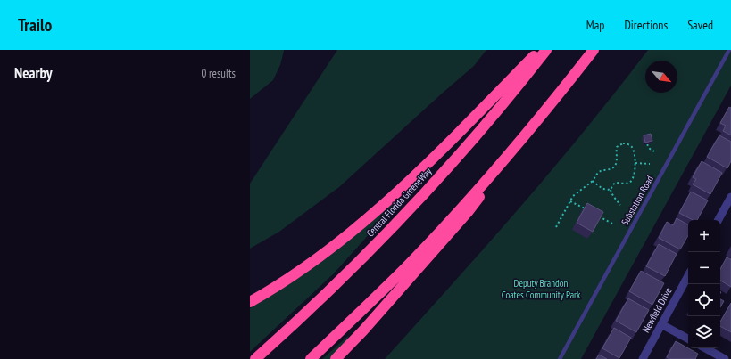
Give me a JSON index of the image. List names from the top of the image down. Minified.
{"streets":{"highway":["Central Florida GreeneWay"],"street":["Newfield Drive"],"lane":["Substation Road"]},"parks":["Deputy Brandon Coates Community Park"],"north":"bottom right","page":{"header":"Trailo","nav":["Map","Directions","Saved"],"heading":["Nearby","0 results"],"map_buttons":["+","−"]}}
